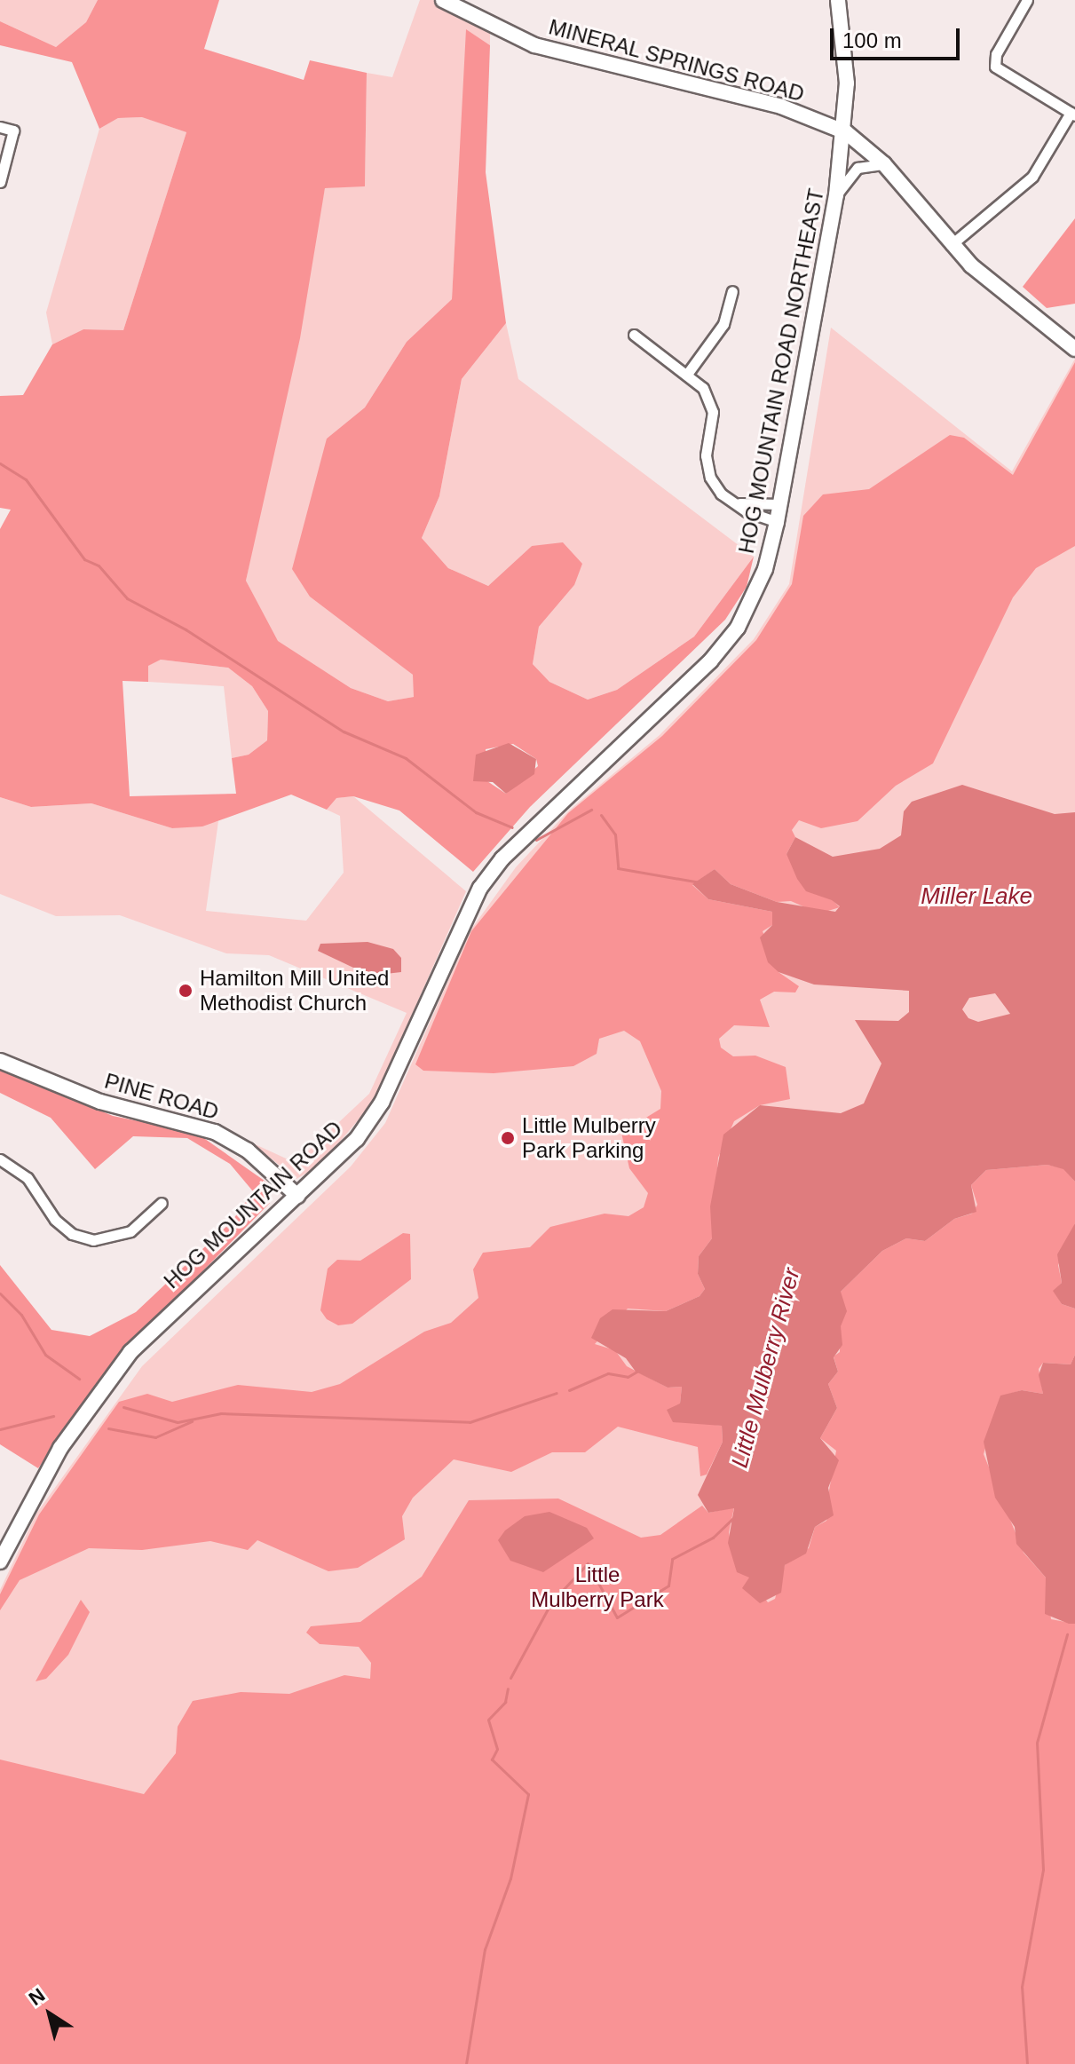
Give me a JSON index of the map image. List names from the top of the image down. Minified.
{"streets":{"street":["MINERAL SPRINGS ROAD","HOG MOUNTAIN ROAD NORTHEAST","PINE ROAD","HOG MOUNTAIN ROAD"]},"crossings":[["MINERAL SPRINGS ROAD","HOG MOUNTAIN ROAD NORTHEAST"],["HOG MOUNTAIN ROAD NORTHEAST","HOG MOUNTAIN ROAD"],["PINE ROAD","HOG MOUNTAIN ROAD"]],"water":["Miller Lake","Little Mulberry River"],"parks":["Little Mulberry Park"],"places":["Hamilton Mill United Methodist Church","Little Mulberry Park Parking"],"scale_bar":"100 m","north":"top left"}
